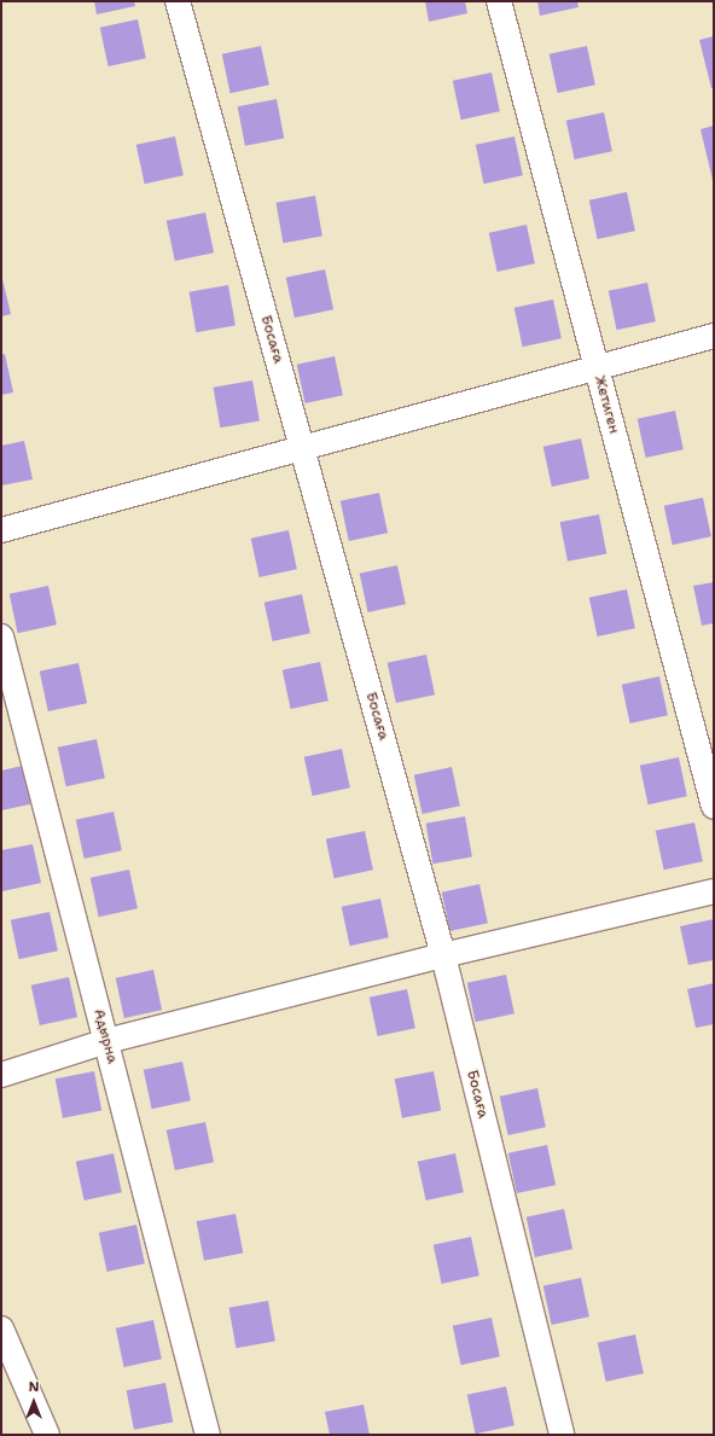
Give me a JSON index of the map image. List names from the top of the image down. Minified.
{"streets":{"street":["Босаға","Жетиген","Адырна"]},"north":"top"}
